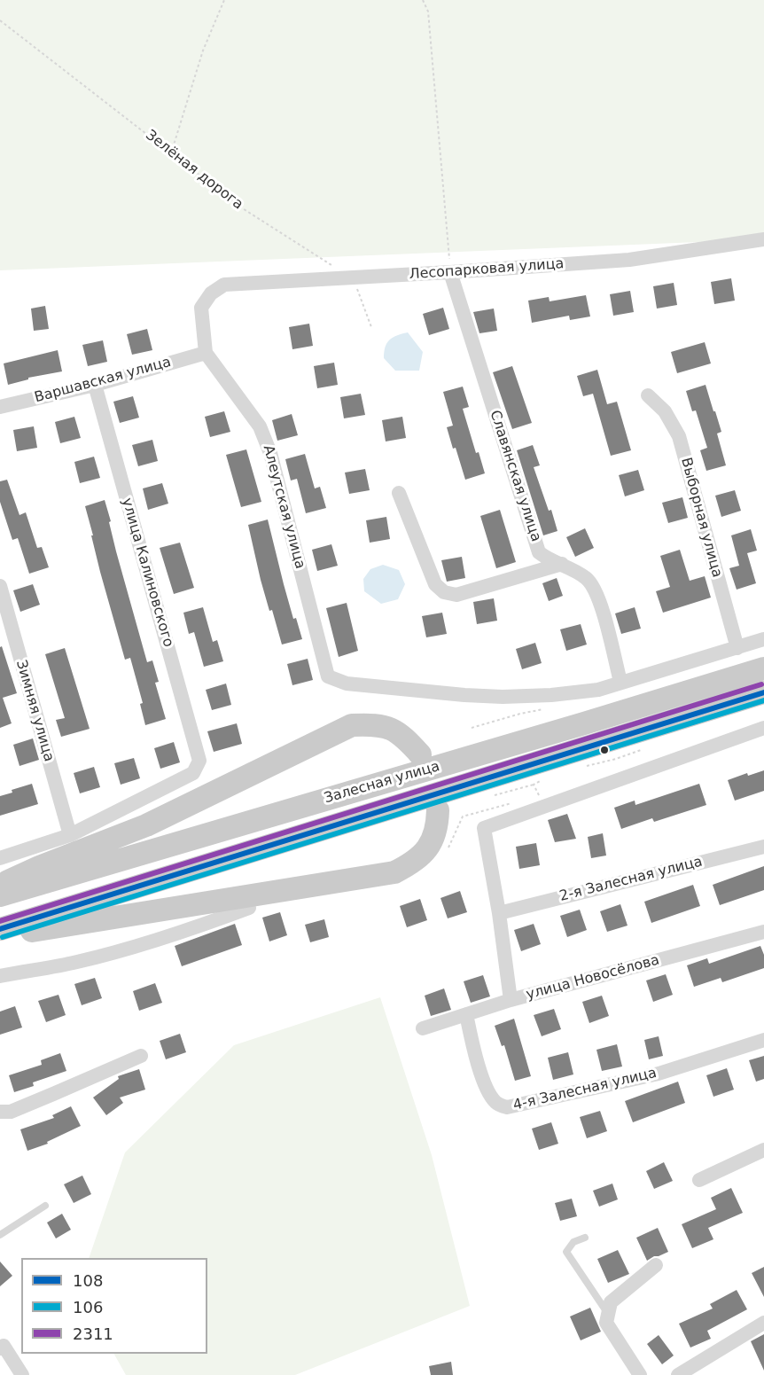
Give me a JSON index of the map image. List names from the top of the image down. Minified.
{"streets":{"main road":["Залесная улица"],"street":["Лесопарковая улица","Варшавская улица","Славянская улица","Алеутская улица","Выборная улица","улица Калиновского","Зимняя улица","2-я Залесная улица","улица Новосёлова","4-я Залесная улица"],"path":["Зелёная дорога"]},"crossings":[["Зелёная дорога","Лесопарковая улица"],["Лесопарковая улица","Варшавская улица"],["Лесопарковая улица","Славянская улица"],["Лесопарковая улица","Алеутская улица"],["Варшавская улица","Алеутская улица"],["Варшавская улица","улица Калиновского"],["Славянская улица","Алеутская улица"],["улица Калиновского","Зимняя улица"],["улица Новосёлова","4-я Залесная улица"]],"lines":["transit line 2311","transit line 108","transit line 106"],"legend":["108","106","2311"]}
